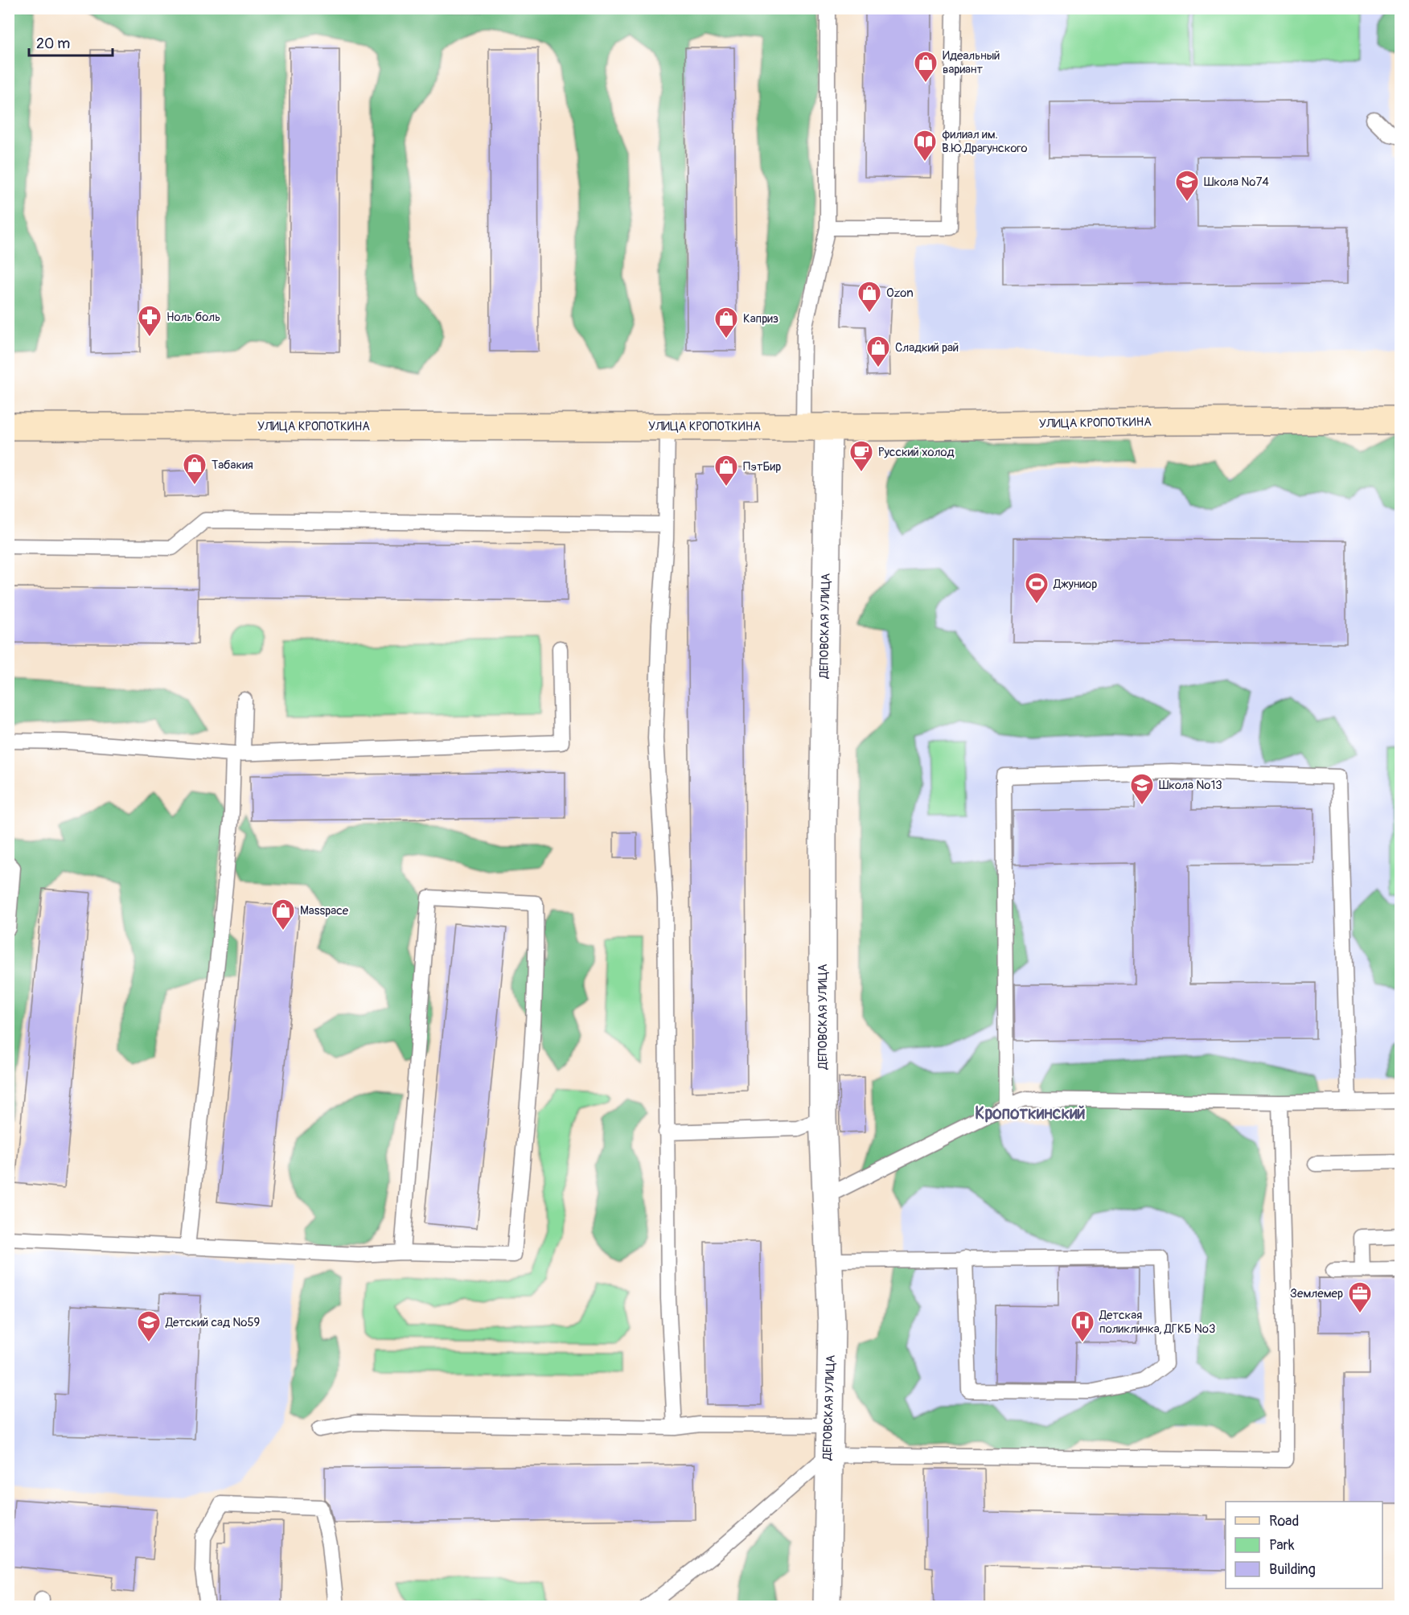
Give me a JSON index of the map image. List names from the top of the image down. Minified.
{"streets":{"main road":["УЛИЦА КРОПОТКИНА"],"street":["ДЕПОВСКАЯ УЛИЦА"]},"crossings":[["УЛИЦА КРОПОТКИНА","ДЕПОВСКАЯ УЛИЦА"]],"districts":["Кропоткинский"],"places":{"shop":["Идеальный вариант","Ozon","Каприз","Сладкий рай","Табакия","ПэтБир","Masspace"],"library":["филиал им. В.Ю.Драгунского"],"school or university":["Школа №74","Школа №13","Детский сад №59"],"pharmacy":["Ноль боль"],"cafe":["Русский холод"],"sports":["Джуниор"],"office":["Землемер"],"hospital":["Детская поликлинка, ДГКБ №3"]},"legend":["Road","Park","Building"],"scale_bar":"20 m"}
